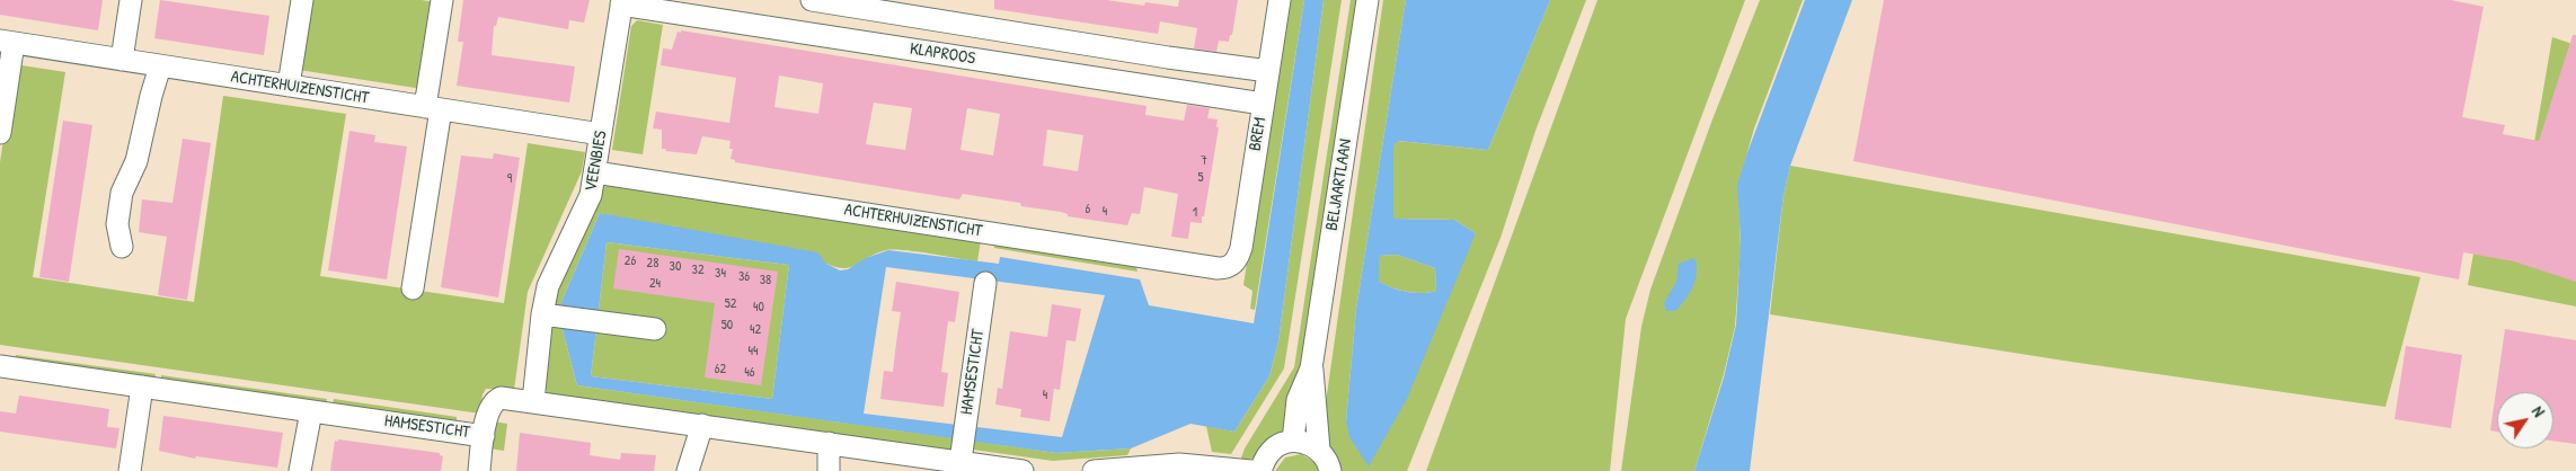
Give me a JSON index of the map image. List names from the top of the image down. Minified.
{"streets":{"street":["KLAPROOS","ACHTERHUIZENSTICHT","BREM","VEENBIES","BELJAARTLAAN","HAMSESTICHT"]},"crossings":[["KLAPROOS","BREM"],["KLAPROOS","VEENBIES"],["ACHTERHUIZENSTICHT","BREM"],["ACHTERHUIZENSTICHT","VEENBIES"],["VEENBIES","HAMSESTICHT"]],"house_numbers":["7","5","9","6","4","1","26","28","30","32","34","36","38","24","52","40","50","42","44","62","46","4"],"north":"top right"}
